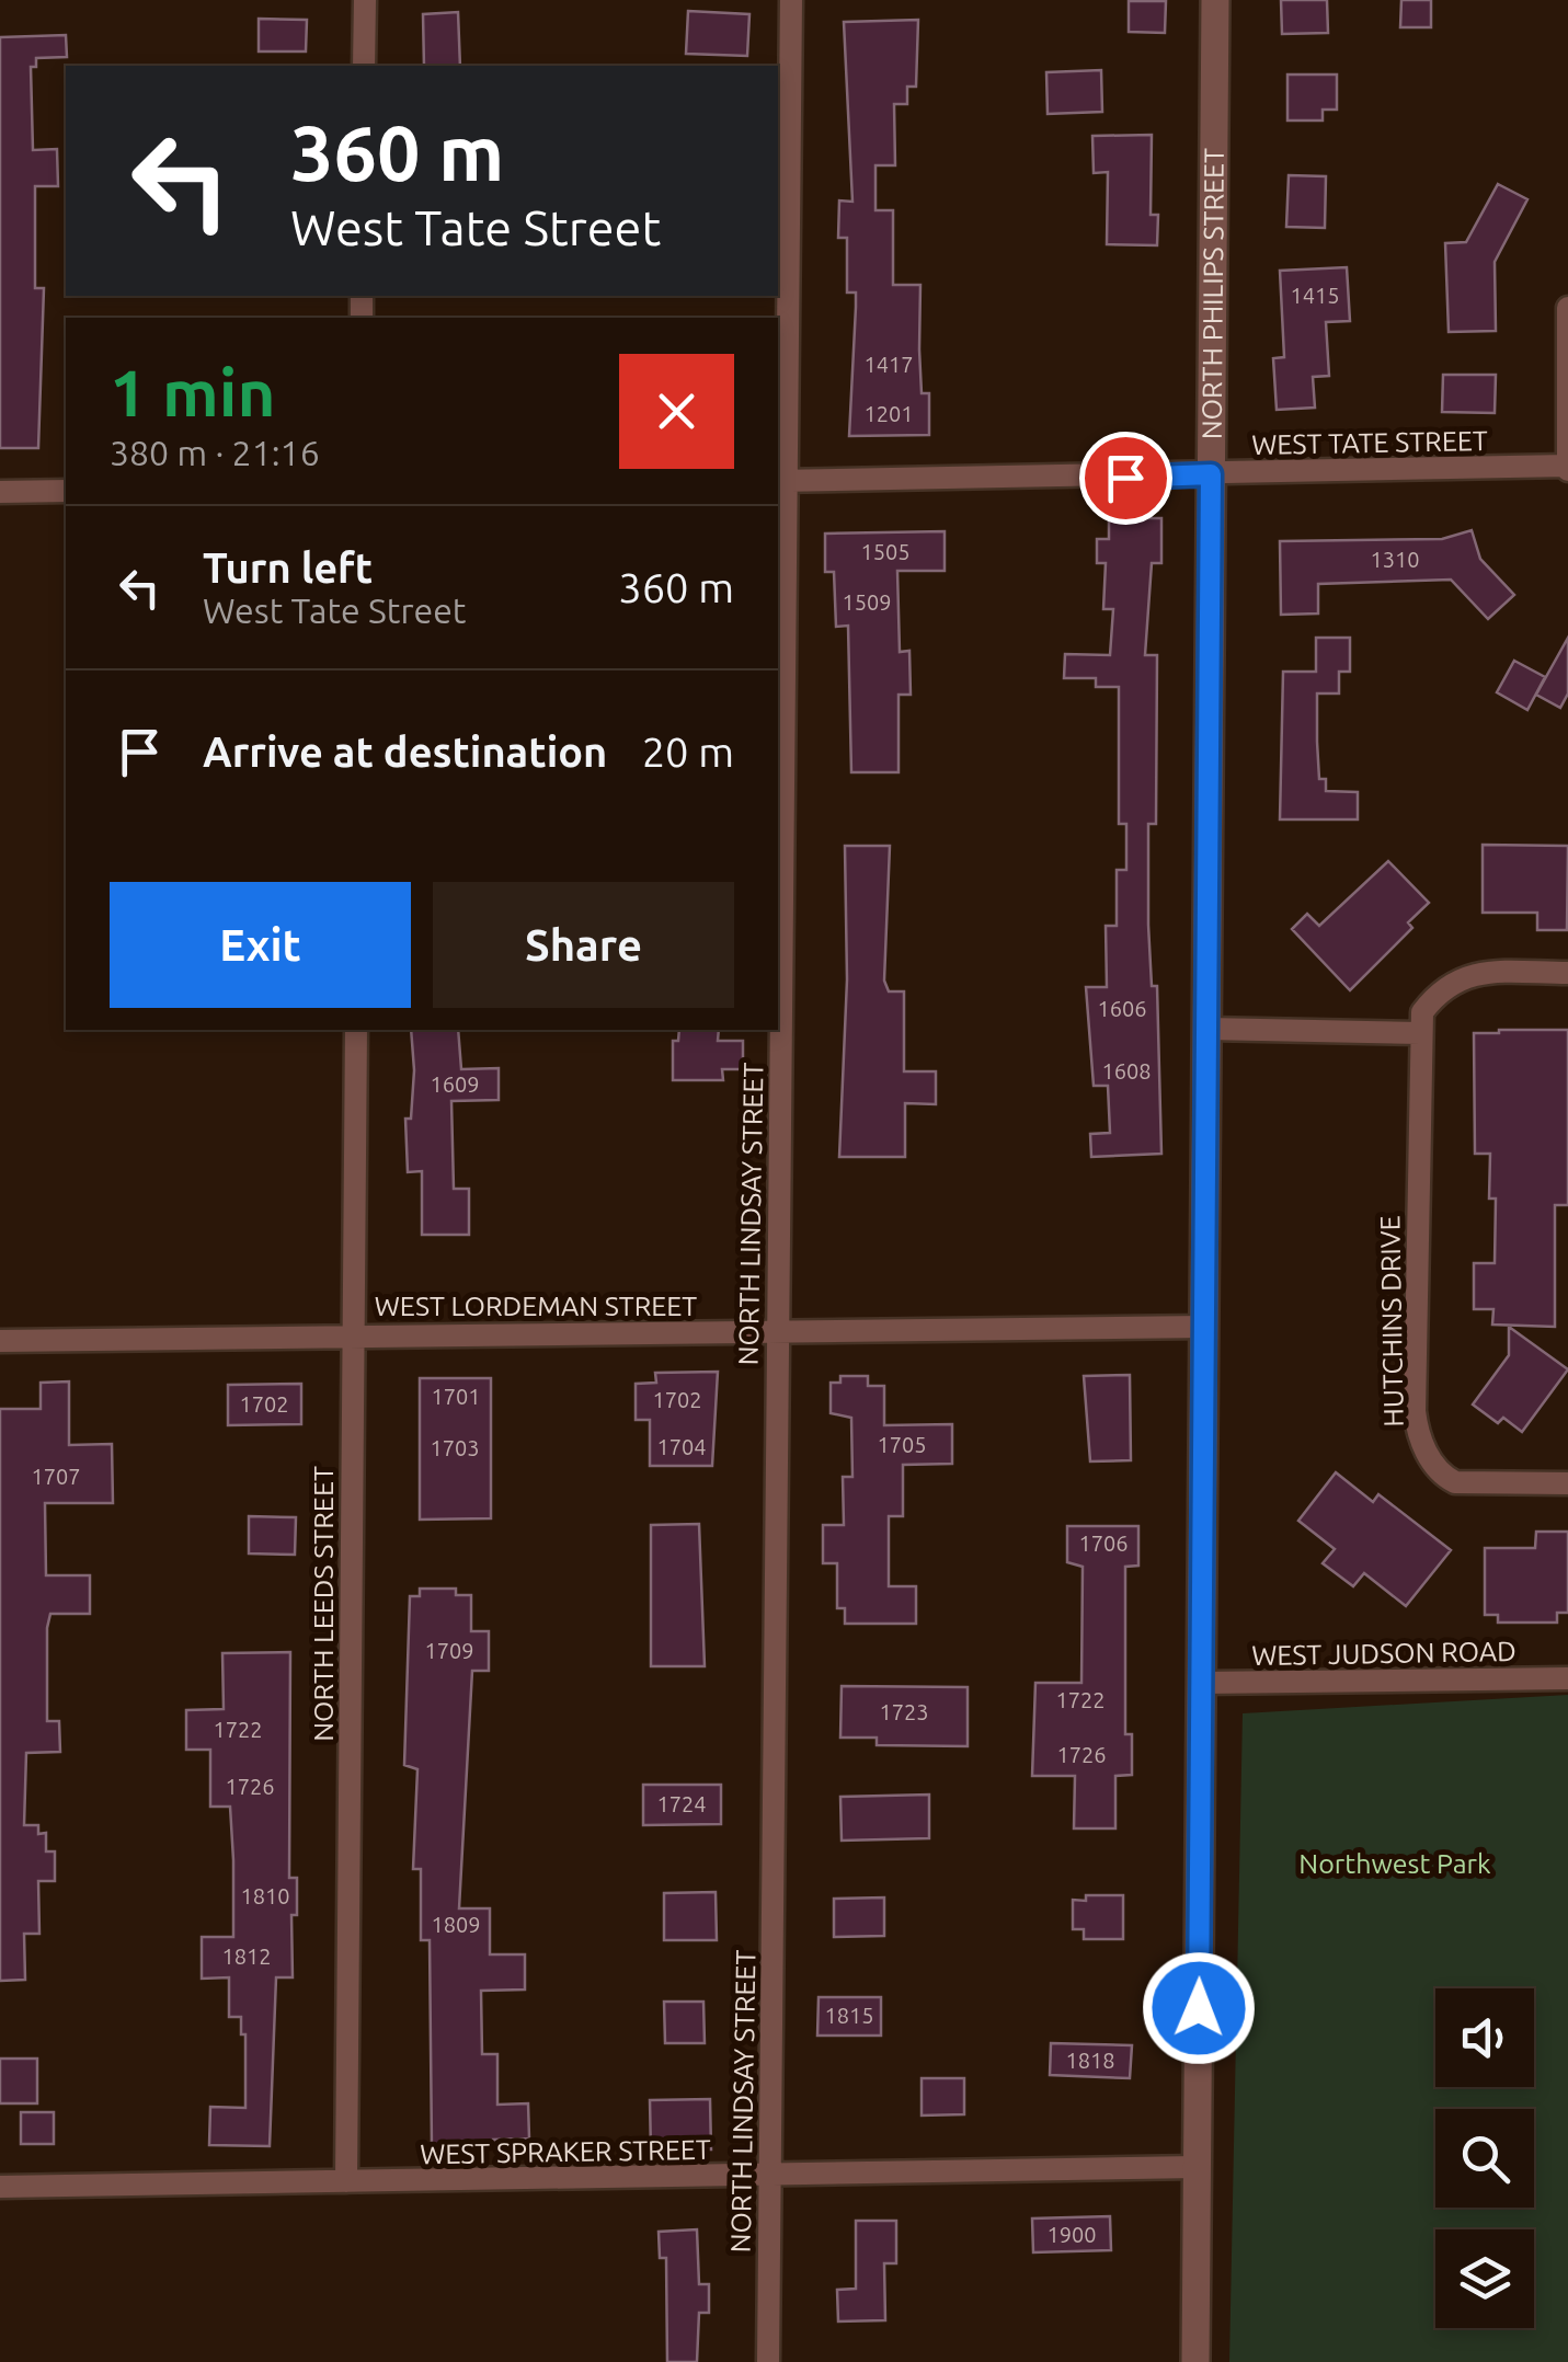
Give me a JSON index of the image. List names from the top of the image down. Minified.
{"streets":{"street":["NORTH PHILIPS STREET","WEST TATE STREET","NORTH LINDSAY STREET","WEST LORDEMAN STREET","HUTCHINS DRIVE","NORTH LEEDS STREET","WEST JUDSON ROAD","WEST SPRAKER STREET"]},"crossings":[["NORTH PHILIPS STREET","WEST TATE STREET"],["NORTH PHILIPS STREET","WEST LORDEMAN STREET"],["NORTH PHILIPS STREET","WEST JUDSON ROAD"],["NORTH PHILIPS STREET","WEST SPRAKER STREET"],["WEST TATE STREET","NORTH LINDSAY STREET"],["NORTH LINDSAY STREET","WEST LORDEMAN STREET"],["NORTH LINDSAY STREET","WEST SPRAKER STREET"],["WEST LORDEMAN STREET","NORTH LEEDS STREET"],["NORTH LEEDS STREET","WEST SPRAKER STREET"]],"parks":["Northwest Park"],"house_numbers":["1415","1417","1201","1505","1310","1509","1606","1608","1609","1701","1702","1702","1705","1704","1703","1707","1706","1709","1722","1723","1722","1726","1726","1724","1810","1809","1812","1815","1818","1900"],"page":{"turn":["360 m","West Tate Street"],"heading":["1 min","380 m · 21:16"],"list":[{"name":"Turn left","note":"West Tate Street","value":"360 m"},{"name":"Arrive at destination","value":"20 m"}],"buttons":["Exit","Share"]}}
